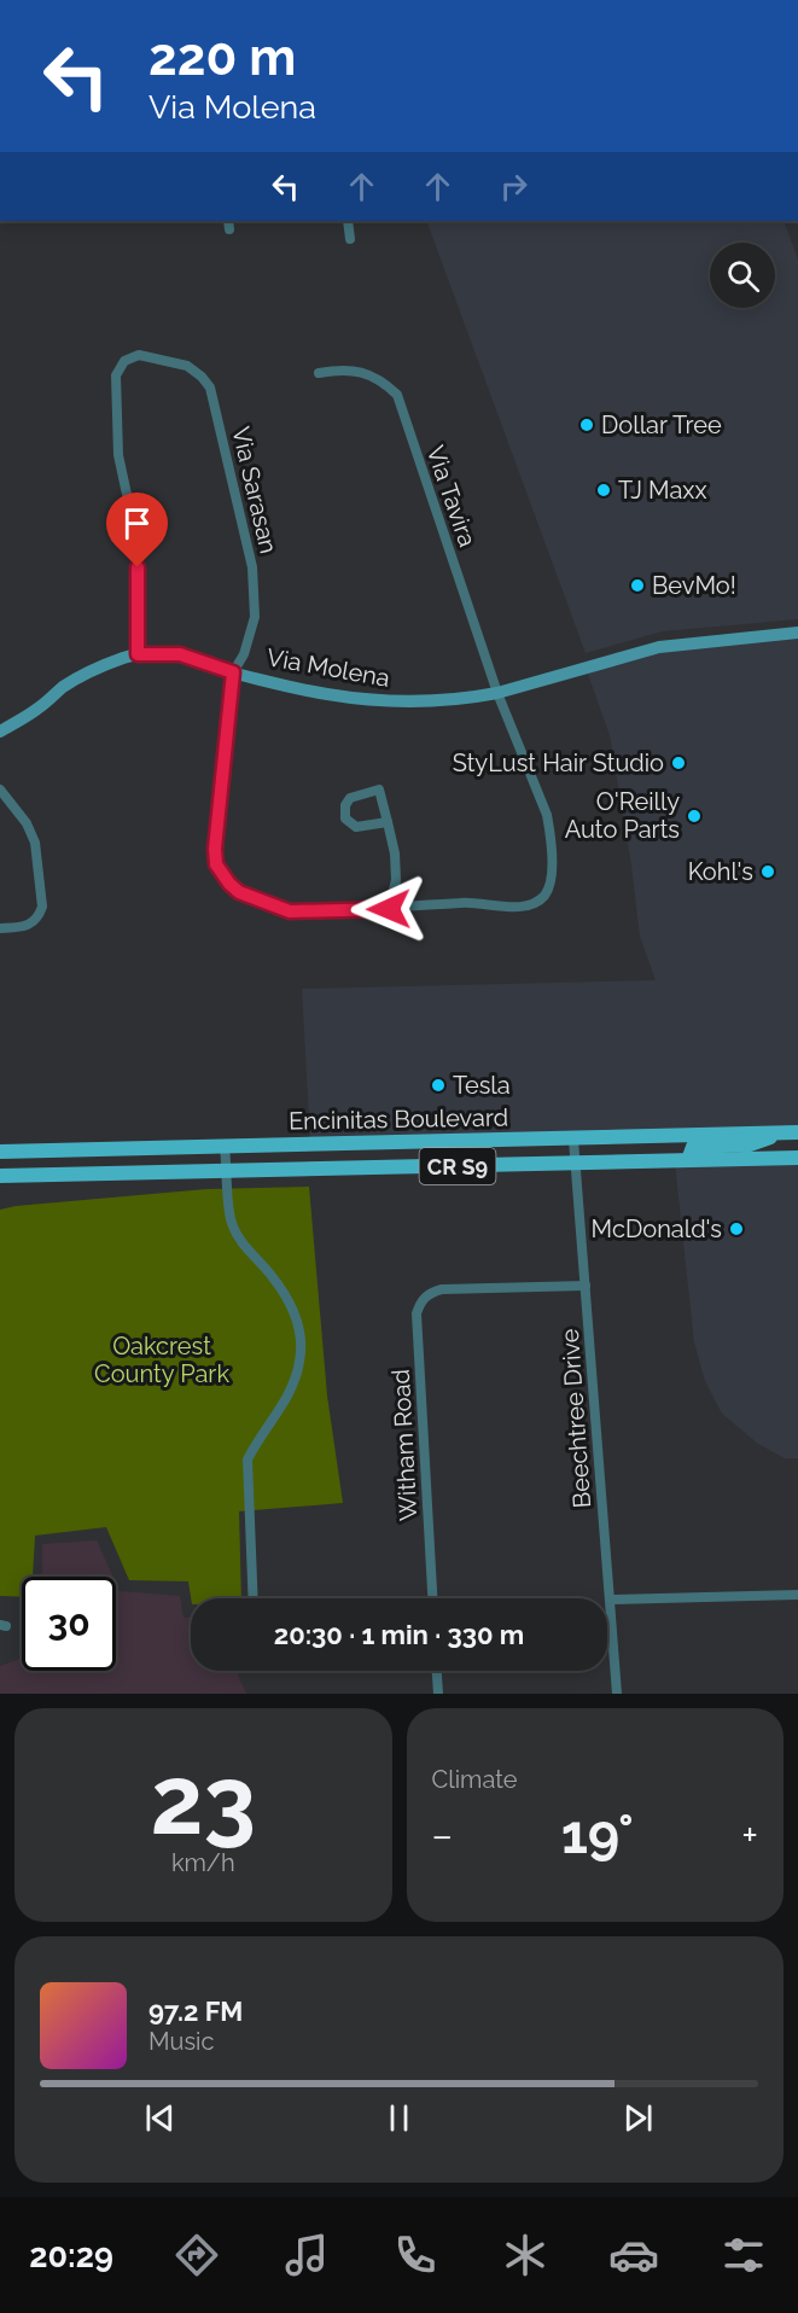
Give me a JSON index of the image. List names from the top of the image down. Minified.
{"streets":{"main road":["Encinitas Boulevard","CR S9"],"street":["Via Sarasan","Via Tavira","Via Molena","Beechtree Drive","Witham Road"]},"crossings":[["Via Sarasan","Via Tavira"],["Via Sarasan","Via Molena"],["Via Tavira","Via Molena"],["Encinitas Boulevard","Beechtree Drive"],["Beechtree Drive","Witham Road"]],"parks":["Oakcrest County Park"],"places":["Dollar Tree","TJ Maxx","BevMo!","StyLust Hair Studio","O'Reilly Auto Parts","Kohl's","Tesla","McDonald's"],"page":{"turn":["220 m","Via Molena"],"limit":"30","trip":"20:30 · 1 min · 330 m","tile":[["23","km/h"],"Climate"],"heat":["−","19°","+"],"song":["97.2 FM","Music"],"tabs":"20:29"}}
